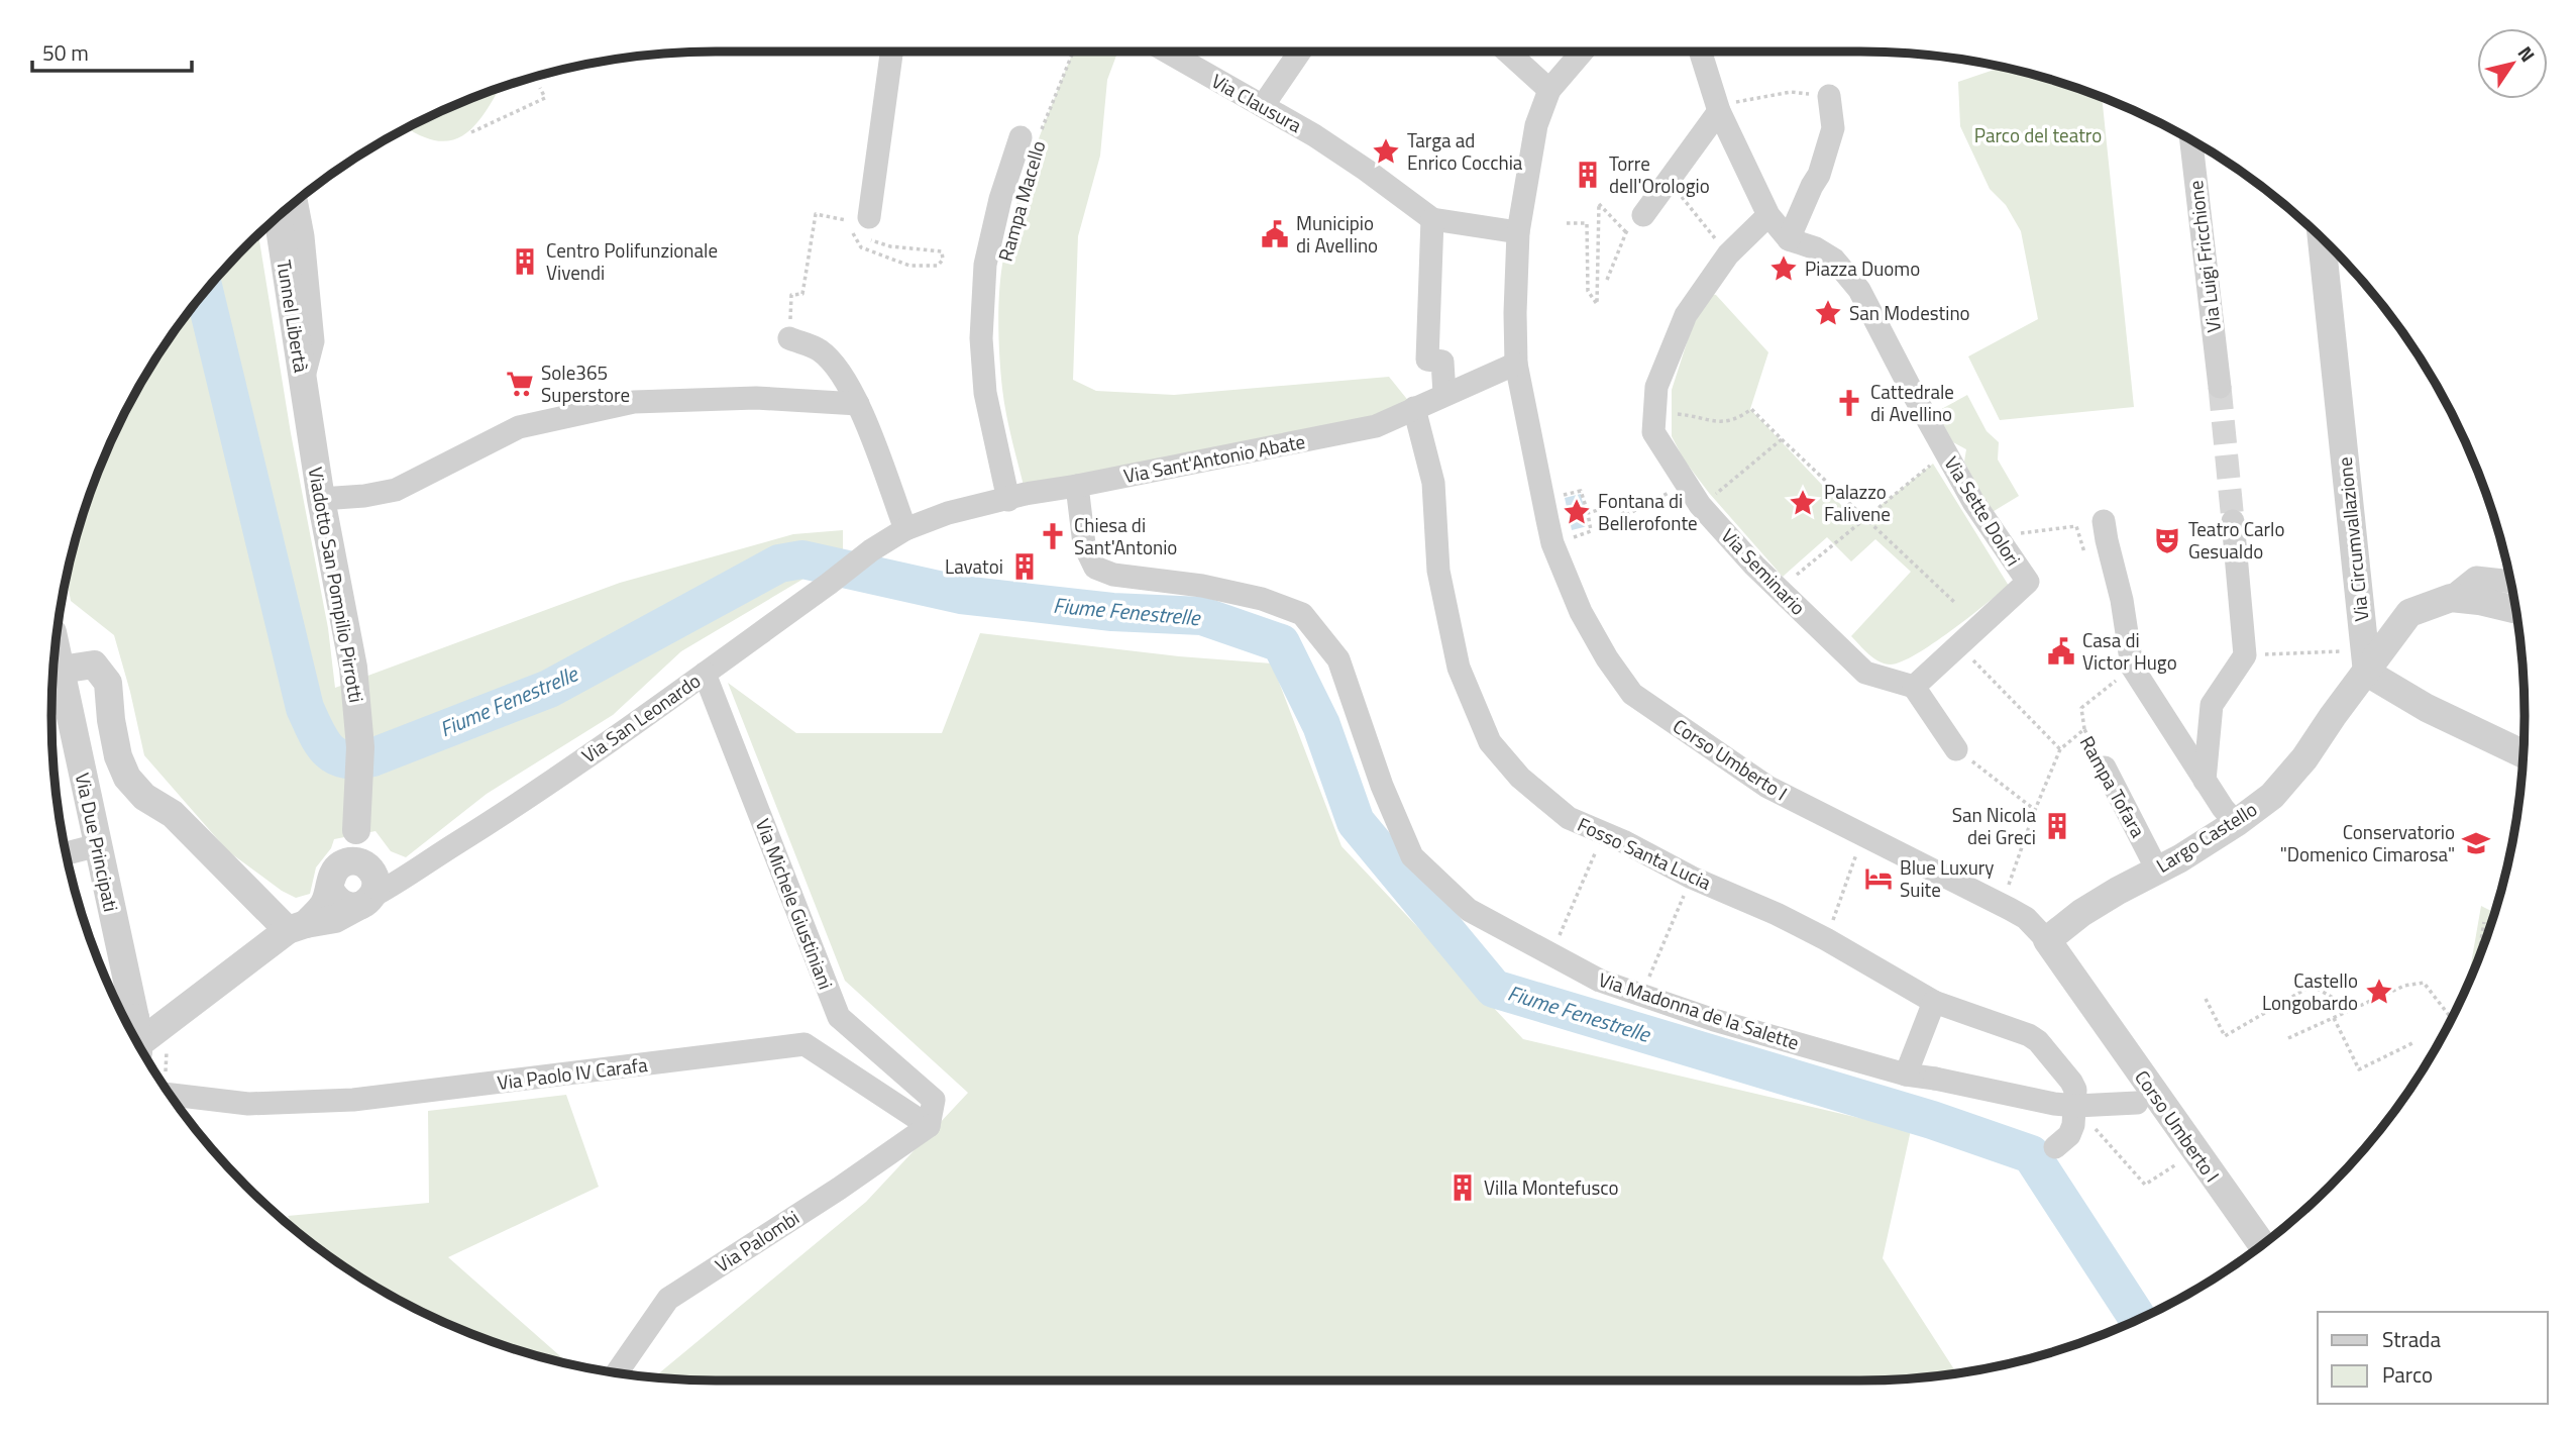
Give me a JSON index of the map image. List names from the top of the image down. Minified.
{"streets":{"street":["Via Clausura","Rampa Macello","Via Luigi Fricchione","Tunnel Libertà","Via Sant'Antonio Abate","Via Sette Dolori","Via Circumvallazione","Via Seminario","Viadotto San Pompilio Pirrotti","Via San Leonardo","Corso Umberto I","Rampa Tofara","Largo Castello","Via Due Principati","Fosso Santa Lucia","Via Michele Giustiniani","Via Madonna de la Salette","Via Paolo IV Carafa","Via Palombi"]},"crossings":[["Rampa Macello","Via Sant'Antonio Abate"],["Tunnel Libertà","Viadotto San Pompilio Pirrotti"],["Via Sant'Antonio Abate","Via San Leonardo"],["Via Sant'Antonio Abate","Corso Umberto I"],["Via Sant'Antonio Abate","Fosso Santa Lucia"],["Via Sant'Antonio Abate","Via Madonna de la Salette"],["Via Circumvallazione","Largo Castello"],["Viadotto San Pompilio Pirrotti","Via San Leonardo"],["Via San Leonardo","Via Michele Giustiniani"],["Corso Umberto I","Largo Castello"],["Corso Umberto I","Via Madonna de la Salette"],["Rampa Tofara","Largo Castello"],["Via Michele Giustiniani","Via Paolo IV Carafa"],["Via Michele Giustiniani","Via Palombi"],["Via Paolo IV Carafa","Via Palombi"]],"water":["Fiume Fenestrelle"],"parks":["Parco del teatro"],"places":{"place":["Targa ad Enrico Cocchia","Piazza Duomo","San Modestino","Palazzo Falivene","Fontana di Bellerofonte","Castello Longobardo"],"building":["Torre dell'Orologio","Centro Polifunzionale Vivendi","Lavatoi","San Nicola dei Greci","Villa Montefusco"],"public building":["Municipio di Avellino","Casa di Victor Hugo"],"supermarket":["Sole365 Superstore"],"church":["Cattedrale di Avellino","Chiesa di Sant'Antonio"],"theatre":["Teatro Carlo Gesualdo"],"school or university":["Conservatorio \"Domenico Cimarosa\""],"hotel":["Blue Luxury Suite"]},"legend":["Strada","Parco"],"scale_bar":"50 m","north":"top right"}
